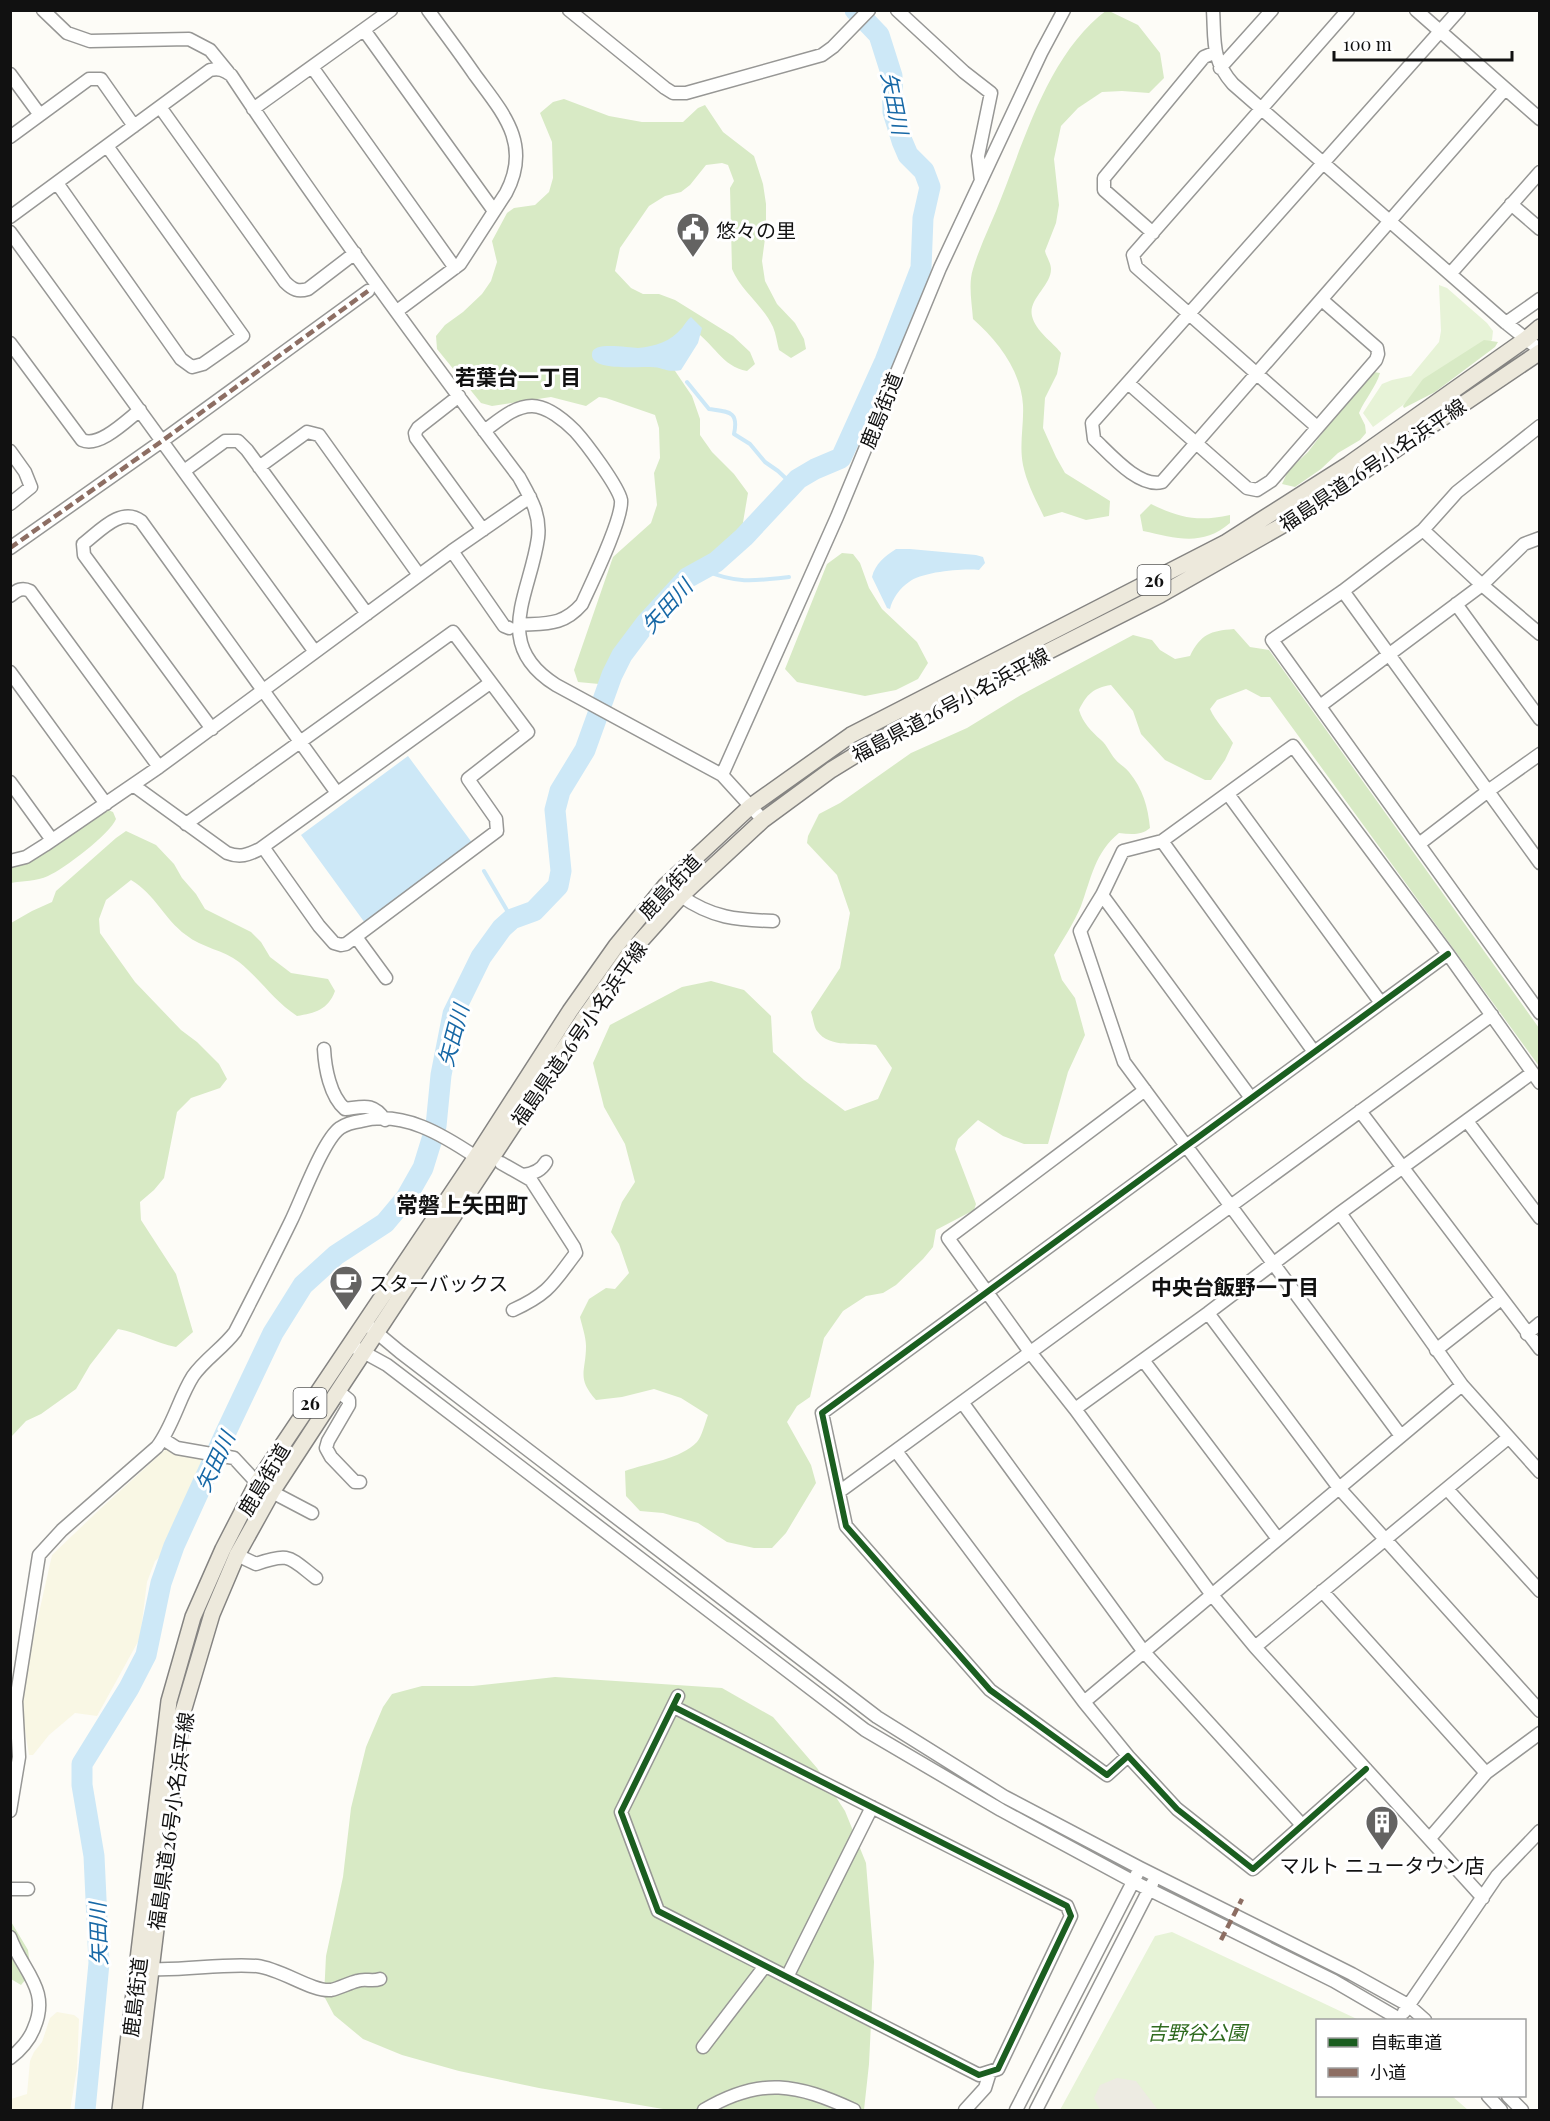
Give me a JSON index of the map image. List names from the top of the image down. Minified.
{"streets":{"main road":["鹿島街道","福島県道26号小名浜平線","26"]},"crossings":[["鹿島街道","福島県道26号小名浜平線"],["鹿島街道","26"]],"districts":["若葉台一丁目","常磐上矢田町","中央台飯野一丁目"],"water":["矢田川"],"parks":["吉野谷公園"],"places":{"public building":["悠々の里"],"cafe":["スターバックス"],"building":["マルト ニュータウン店"]},"legend":["自転車道","小道"],"scale_bar":"100 m"}
